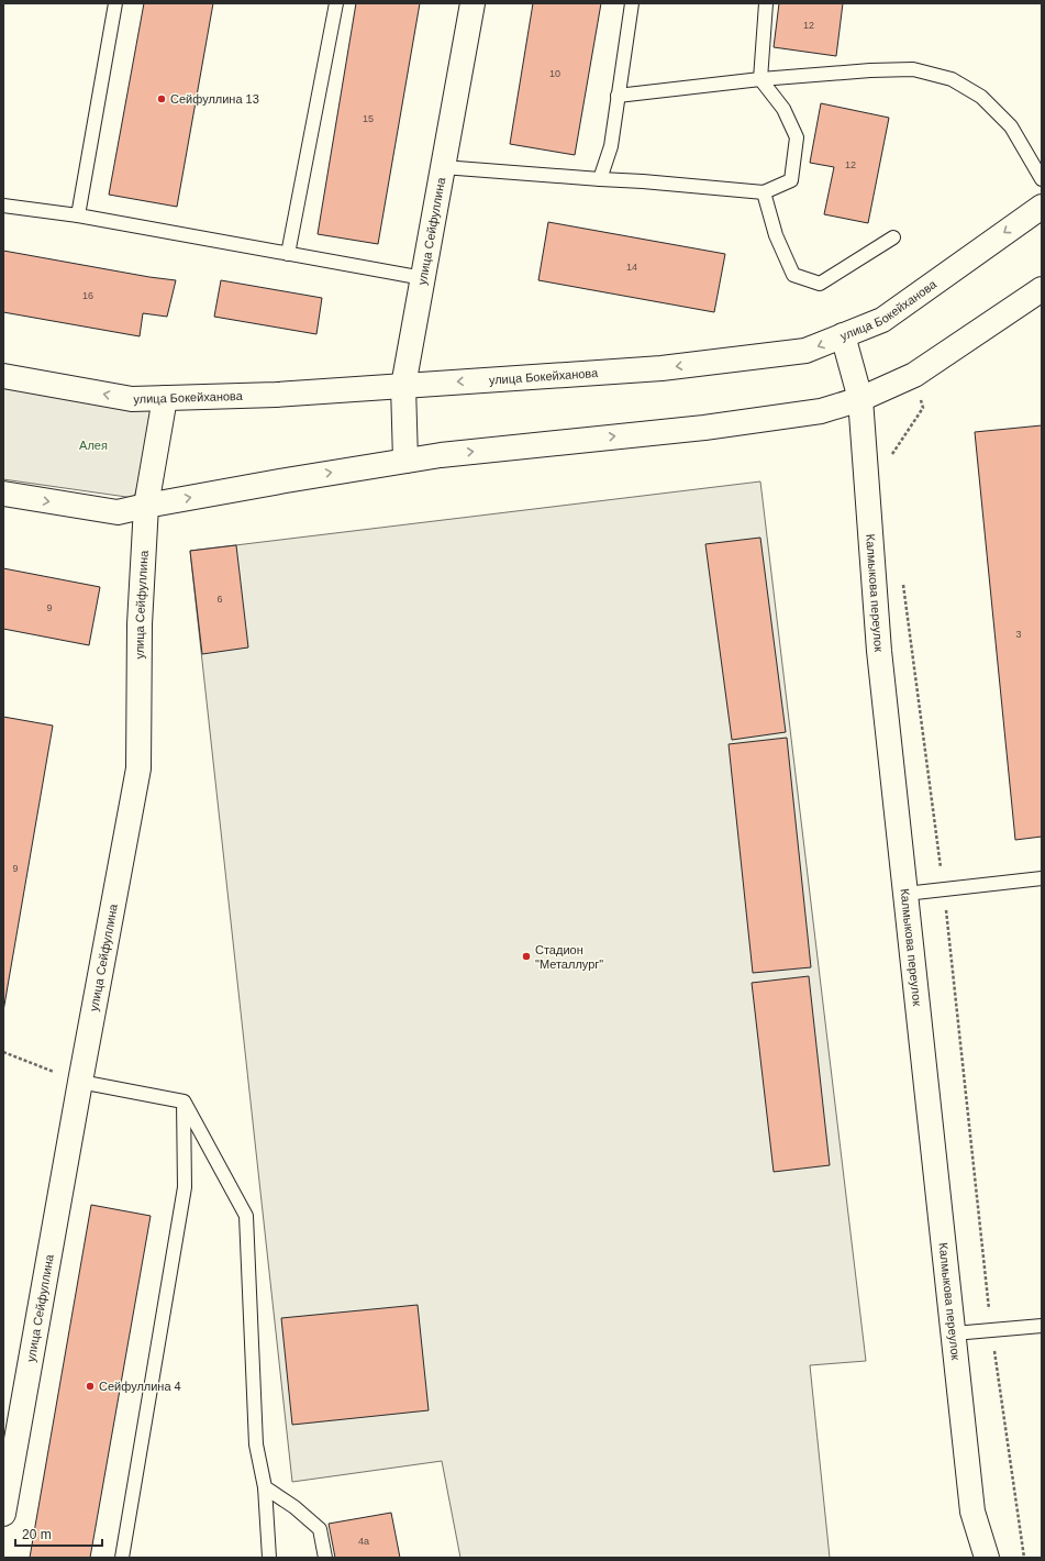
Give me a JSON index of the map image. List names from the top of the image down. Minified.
{"streets":{"street":["улица Сейфуллина","улица Бокейханова","Калмыкова переулок"]},"crossings":[["улица Сейфуллина","улица Бокейханова"],["улица Бокейханова","Калмыкова переулок"]],"parks":["Алея"],"places":["Сейфуллина 13","Стадион \"Металлург\"","Сейфуллина 4"],"house_numbers":["12","10","15","12","14","16","6","9","3","9","4а"],"scale_bar":"20 m"}
